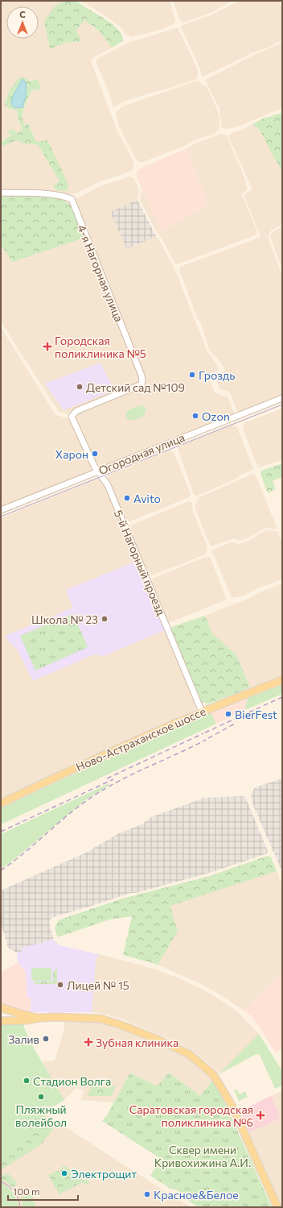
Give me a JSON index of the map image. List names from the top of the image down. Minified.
{"streets":{"main road":["Ново-Астраханское шоссе"],"street":["4-я Нагорная улица","Огородная улица","5-й Нагорный проезд"]},"crossings":[["4-я Нагорная улица","5-й Нагорный проезд"],["Огородная улица","5-й Нагорный проезд"],["5-й Нагорный проезд","Ново-Астраханское шоссе"]],"parks":["Сквер имени Кривохижина А.И."],"places":{"health":["Городская поликлиника №5","Зубная клиника","Саратовская городская поликлиника №6"],"other":["Гроздь","Детский сад №109","Ozon","Харон","Avito","Школа № 23","BierFest","Лицей № 15","Залив","Стадион Волга","Пляжный волейбол","Электрощит","Красное&Белое"]},"scale_bar":"100 m","north":"top"}
